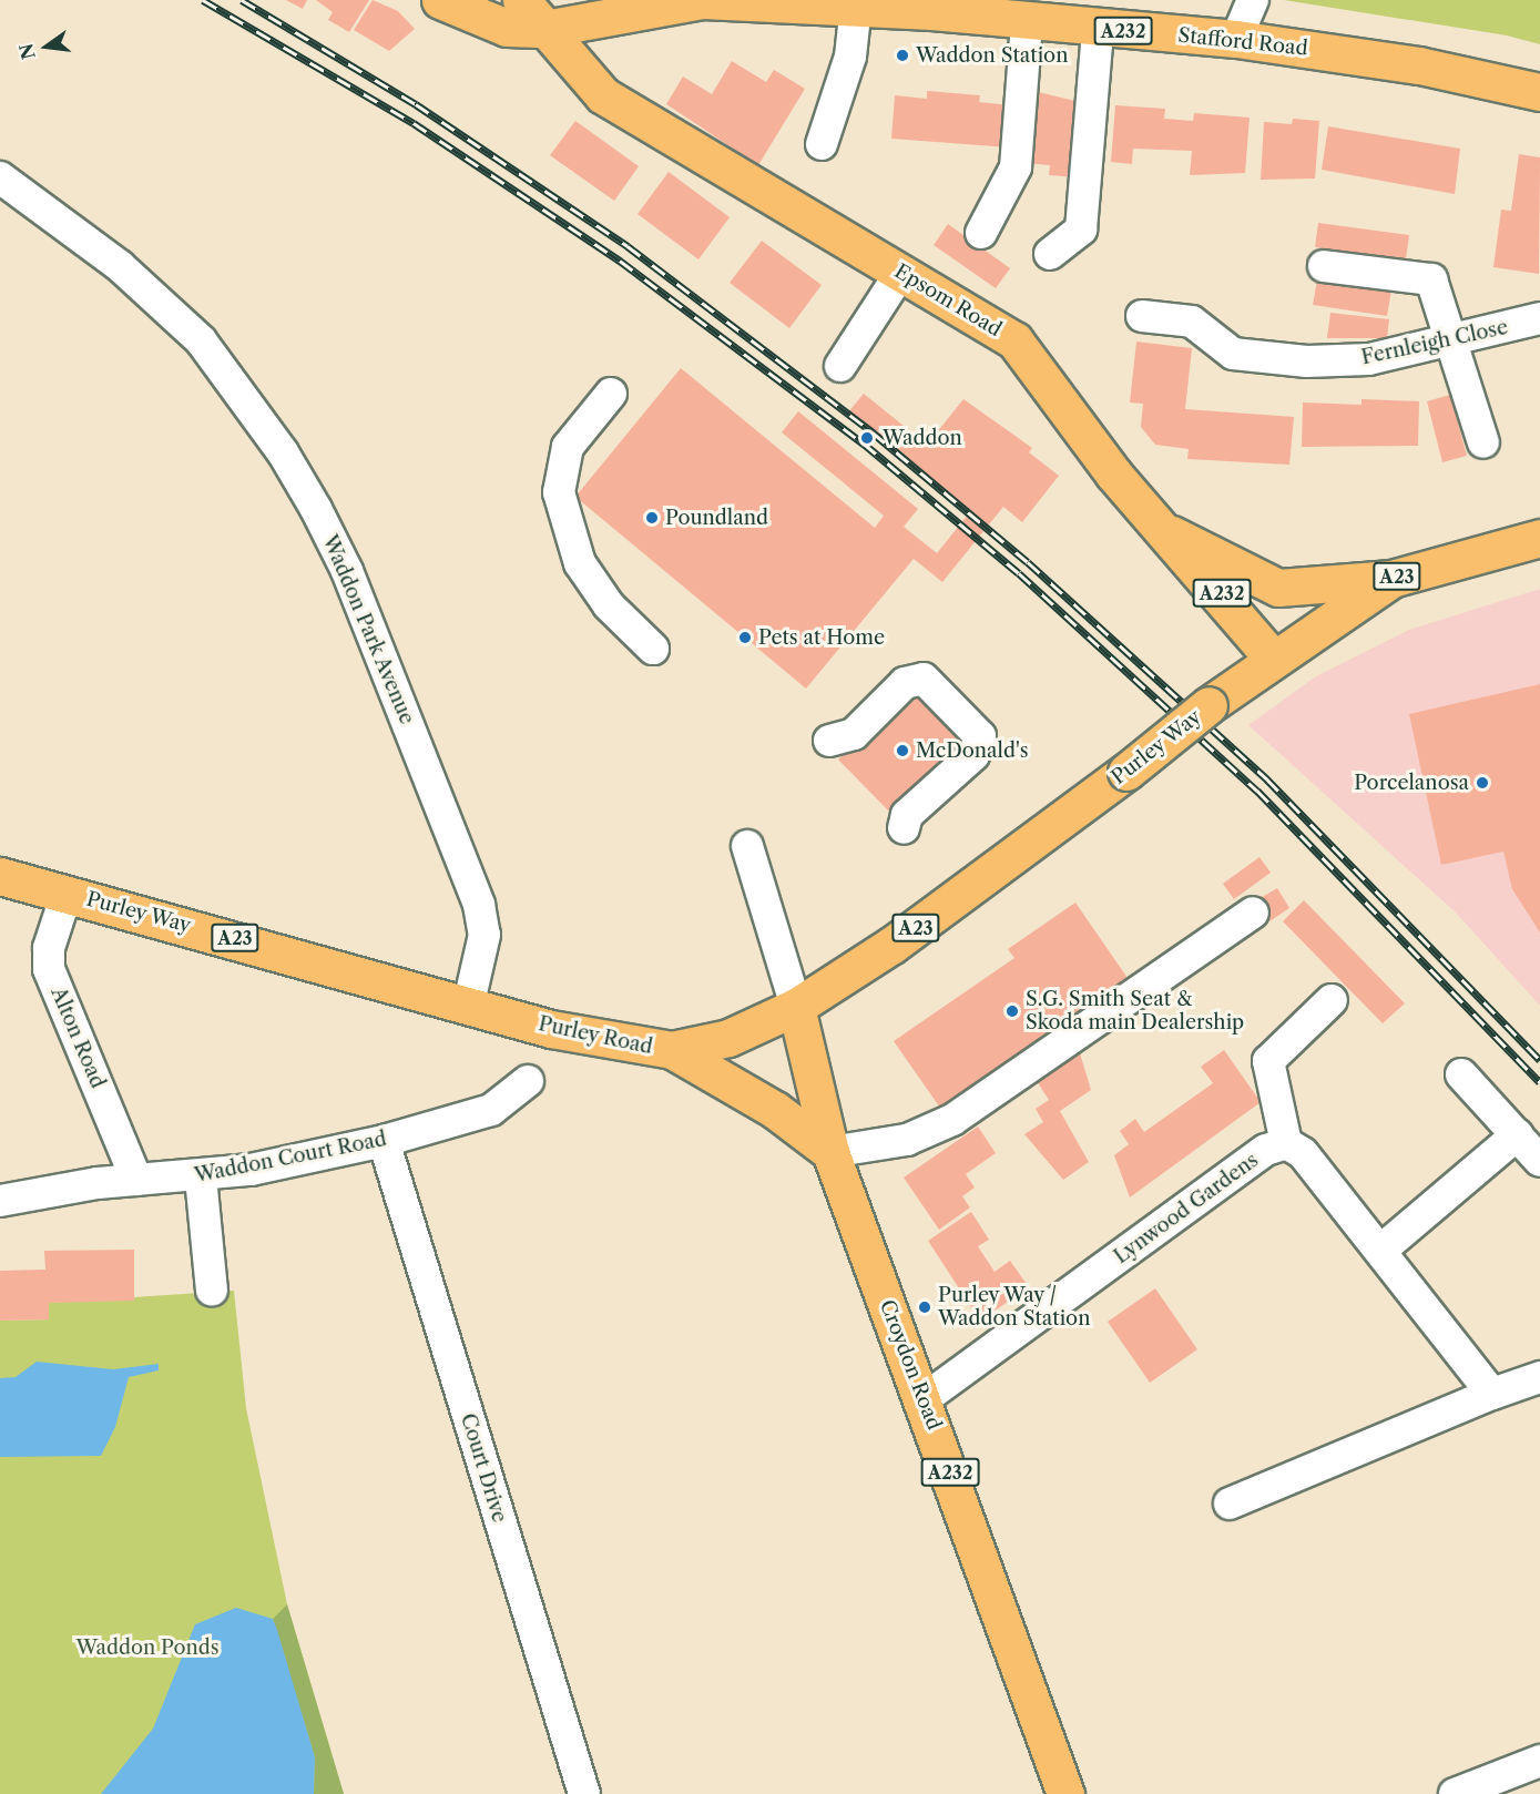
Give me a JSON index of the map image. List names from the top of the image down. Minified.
{"streets":{"highway":["A232","Stafford Road","Epsom Road","A23","Purley Way","Purley Road","Croydon Road"],"street":["Fernleigh Close","Waddon Park Avenue","Alton Road","Waddon Court Road","Lynwood Gardens","Court Drive"]},"crossings":[["A232","Stafford Road"],["A232","Epsom Road"],["Stafford Road","Epsom Road"],["Epsom Road","Purley Way"],["Waddon Park Avenue","Purley Way"],["Waddon Park Avenue","Purley Road"],["Purley Way","Purley Road"],["Purley Way","Alton Road"],["Purley Way","Croydon Road"],["Purley Road","Croydon Road"],["Alton Road","Waddon Court Road"],["Waddon Court Road","Court Drive"],["Lynwood Gardens","Croydon Road"]],"parks":["Waddon Ponds"],"places":["Waddon Station","Waddon","Poundland","Pets at Home","McDonald's","Porcelanosa","S.G. Smith Seat & Skoda main Dealership","Purley Way / Waddon Station"],"north":"left"}
